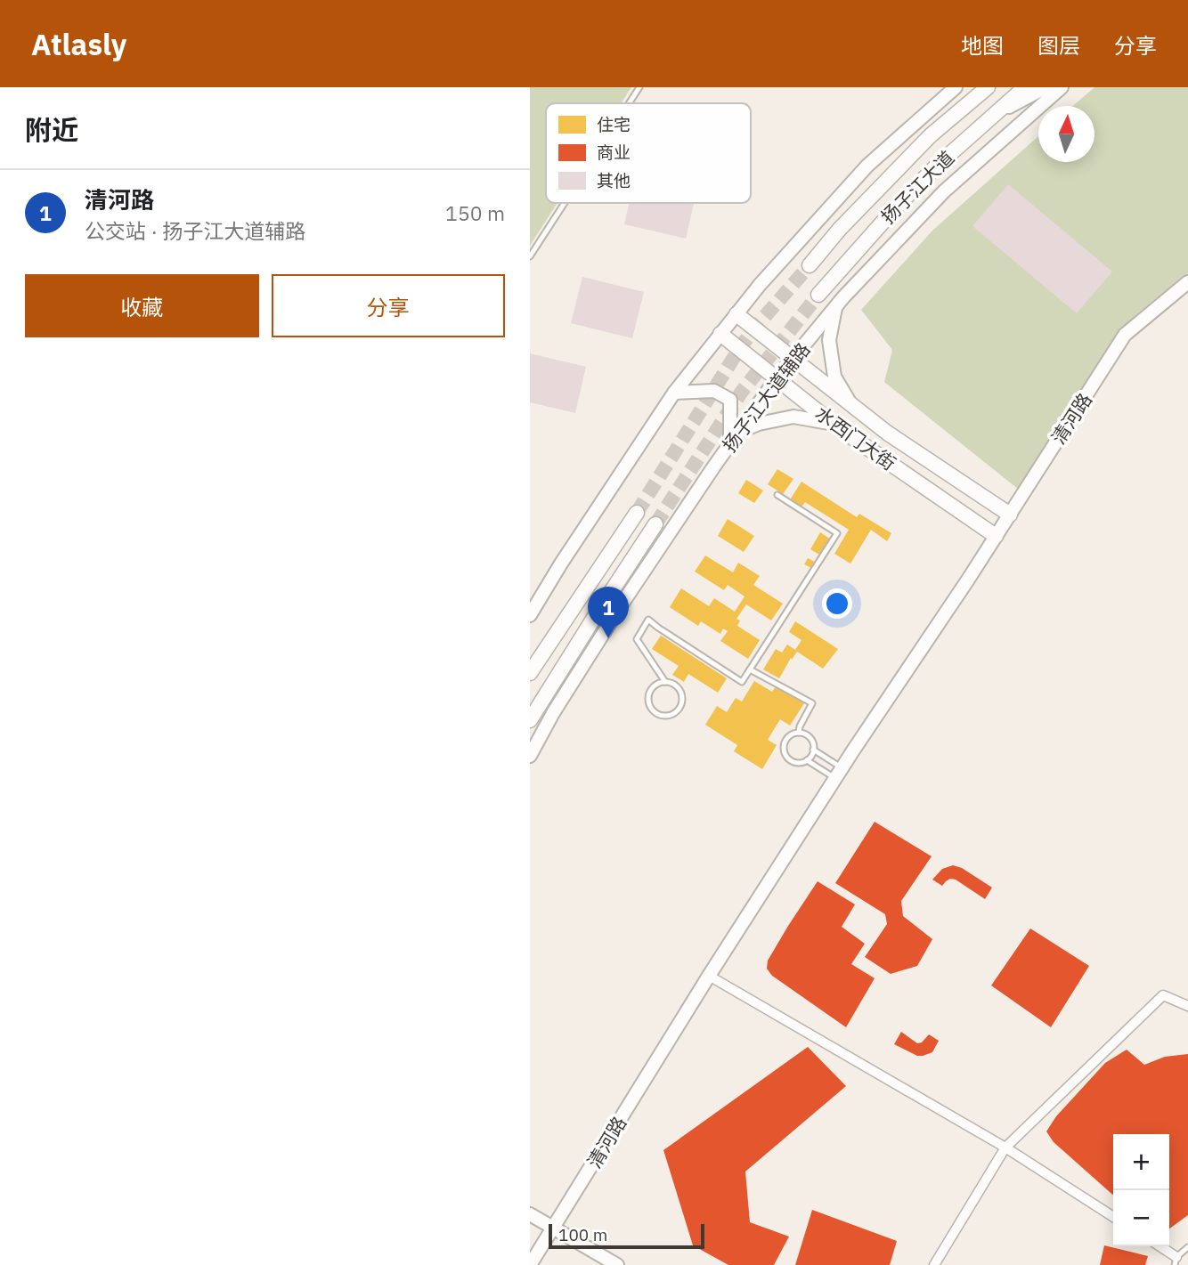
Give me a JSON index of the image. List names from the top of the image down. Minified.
{"streets":{"main road":["扬子江大道","扬子江大道辅路","清河路","水西门大街"]},"crossings":[["扬子江大道辅路","水西门大街"],["清河路","水西门大街"]],"legend":["住宅","商业","其他"],"scale_bar":"100 m","north":"top","page":{"header":"Atlasly","nav":["地图","图层","分享"],"heading":"附近","list":[{"mark":"1","name":"清河路","note":"公交站 · 扬子江大道辅路","value":"150 m"}],"buttons":["收藏","分享"],"pins":"1","map_buttons":["+","−"],"scale":"100 m"}}
